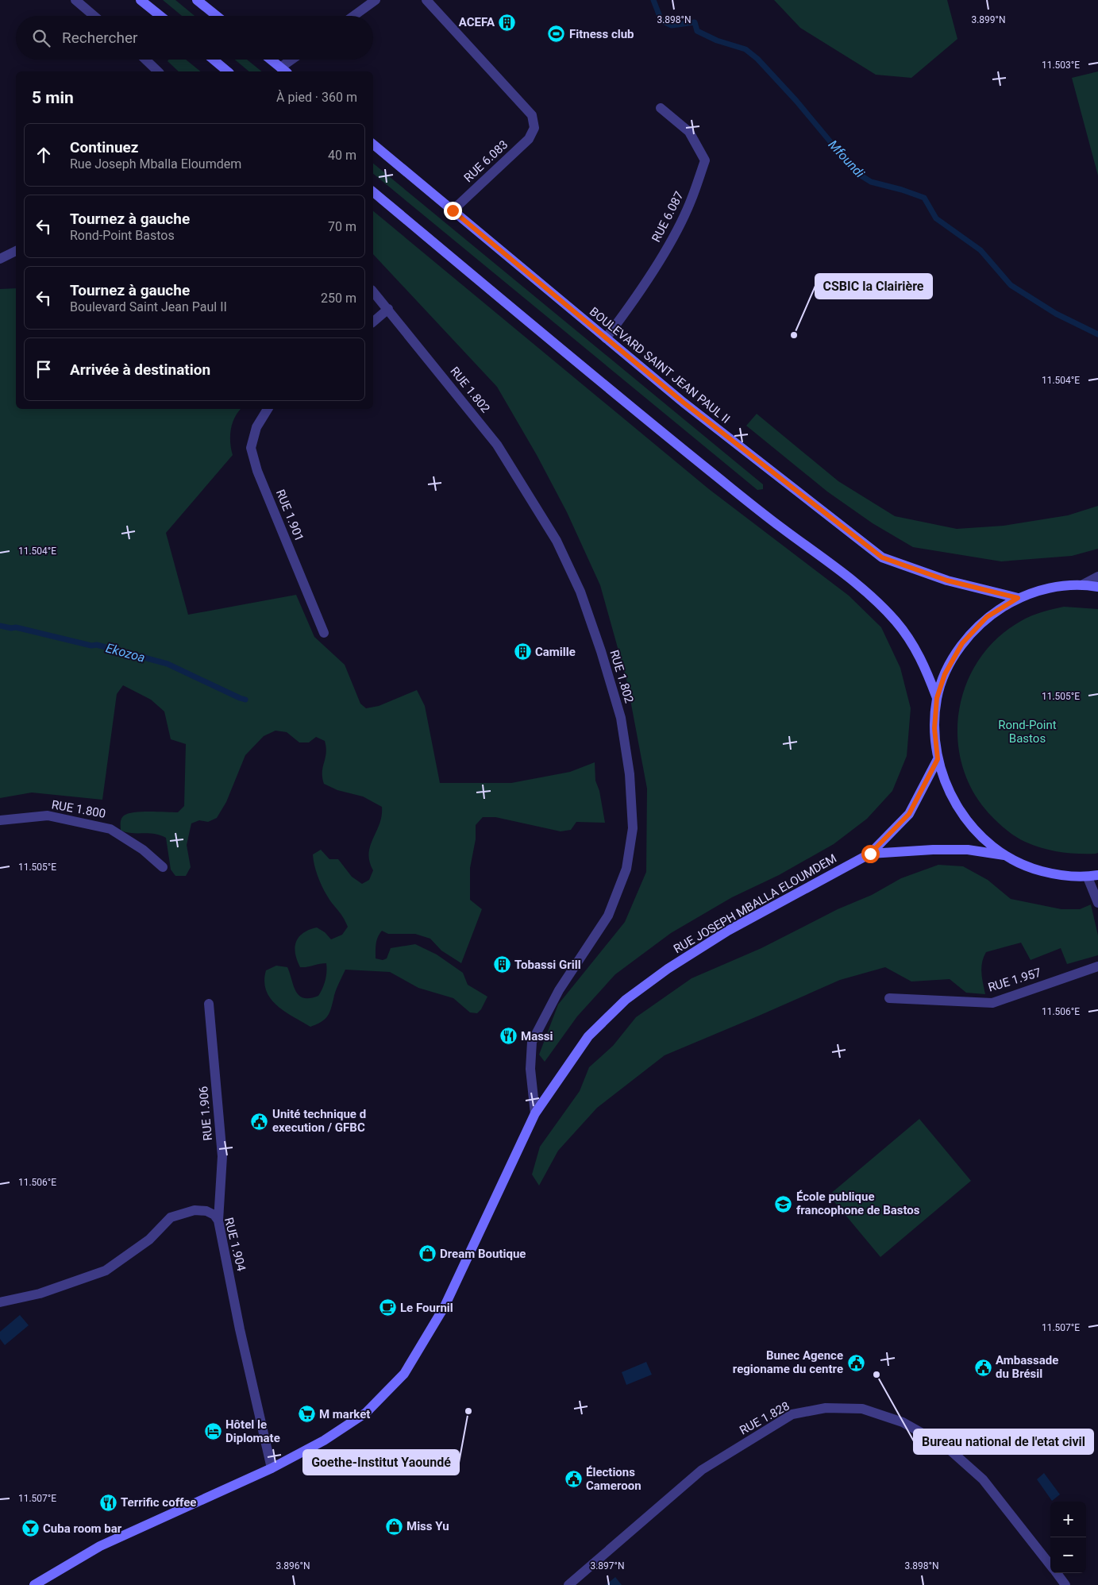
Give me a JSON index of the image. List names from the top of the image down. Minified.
{"streets":{"main road":["BOULEVARD SAINT JEAN PAUL II","RUE JOSEPH MBALLA ELOUMDEM"],"street":["RUE 6.083","RUE 6.087","RUE 1.802","RUE 1.901","RUE 1.800","RUE 1.957","RUE 1.906","RUE 1.904","RUE 1.828"]},"crossings":[["RUE 6.083","BOULEVARD SAINT JEAN PAUL II"],["RUE 6.087","BOULEVARD SAINT JEAN PAUL II"],["RUE 1.802","RUE JOSEPH MBALLA ELOUMDEM"],["RUE JOSEPH MBALLA ELOUMDEM","RUE 1.904"],["RUE 1.906","RUE 1.904"]],"water":["Mfoundi","Ekozoa"],"parks":["Rond-Point Bastos"],"places":{"building":["ACEFA","Camille","Tobassi Grill"],"sports":["Fitness club"],"other":["CSBIC la Clairière","Bureau national de l'etat civil","Goethe-Institut Yaoundé"],"restaurant":["Massi","Terrific coffee"],"public building":["Unité technique d execution / GFBC","Bunec Agence regioname du centre","Ambassade du Brésil","Élections Cameroon"],"school or university":["École publique francophone de Bastos"],"shop":["Dream Boutique","Miss Yu"],"cafe":["Le Fournil"],"supermarket":["M market"],"hotel":["Hôtel le Diplomate"],"bar":["Cuba room bar"]},"page":{"search":"Rechercher","heading":["5 min","À pied · 360 m"],"list":[["Continuez","Rue Joseph Mballa Eloumdem","40 m"],["Tournez à gauche","Rond-Point Bastos","70 m"],["Tournez à gauche","Boulevard Saint Jean Paul II","250 m"],"Arrivée à destination"],"map_buttons":["+","−"]},"coordinates":["3.898°N","3.899°N","11.503°E","11.504°E","11.505°E","11.506°E","11.507°E","3.896°N","3.897°N"]}
